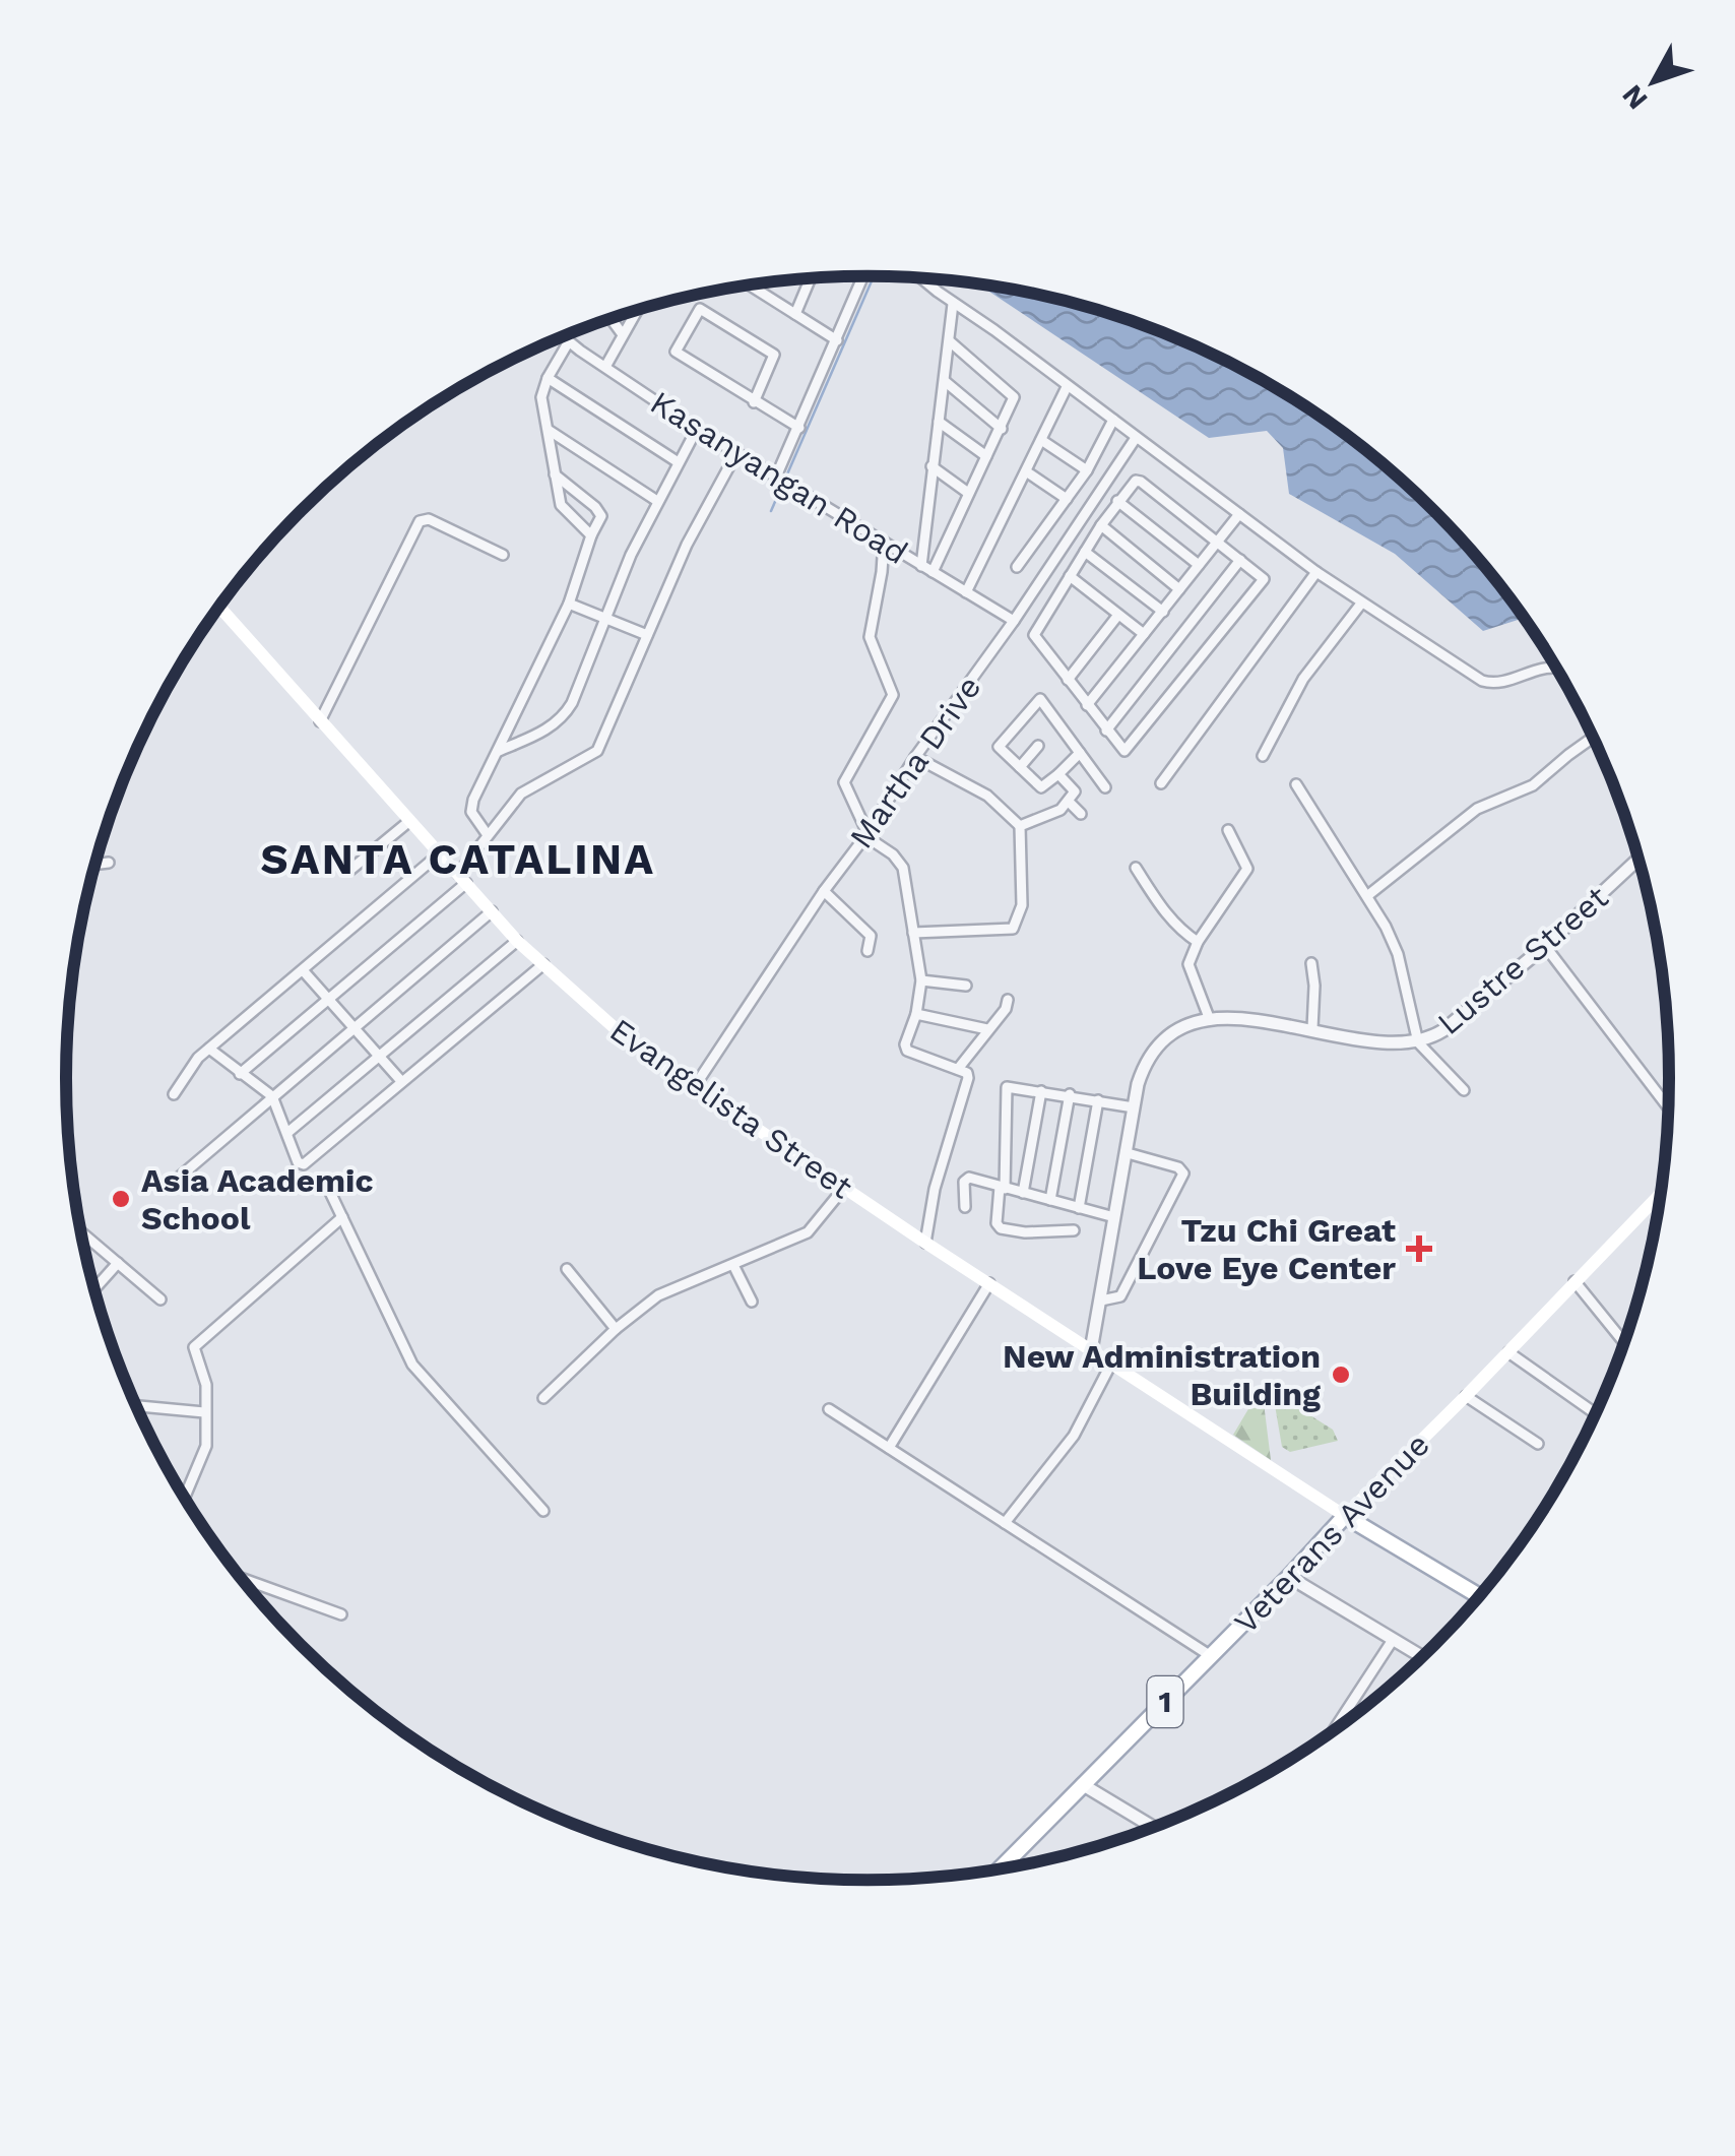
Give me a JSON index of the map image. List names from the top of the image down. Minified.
{"streets":{"main road":["Evangelista Street","Veterans Avenue","1"],"street":["Kasanyangan Road","Martha Drive","Lustre Street"]},"crossings":[["Kasanyangan Road","Martha Drive"],["Martha Drive","Evangelista Street"],["Lustre Street","Evangelista Street"],["Evangelista Street","Veterans Avenue"]],"districts":["SANTA CATALINA"],"places":{"other":["Asia Academic School","New Administration Building"],"health":["Tzu Chi Great Love Eye Center"]},"north":"bottom left"}
